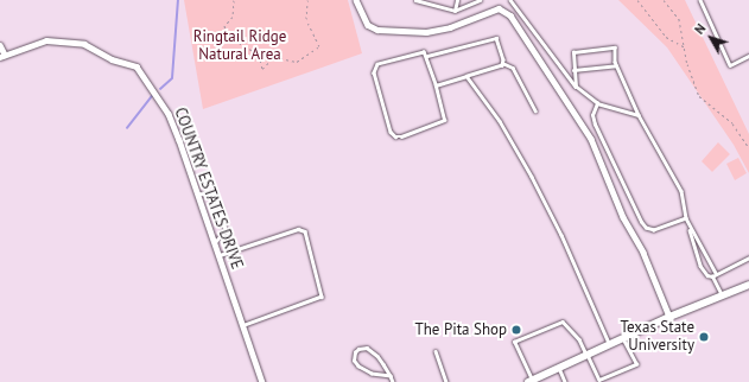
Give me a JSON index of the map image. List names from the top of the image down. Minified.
{"streets":{"street":["COUNTRY ESTATES DRIVE"]},"parks":["Ringtail Ridge Natural Area"],"places":["The Pita Shop","Texas State University"],"north":"top left"}
